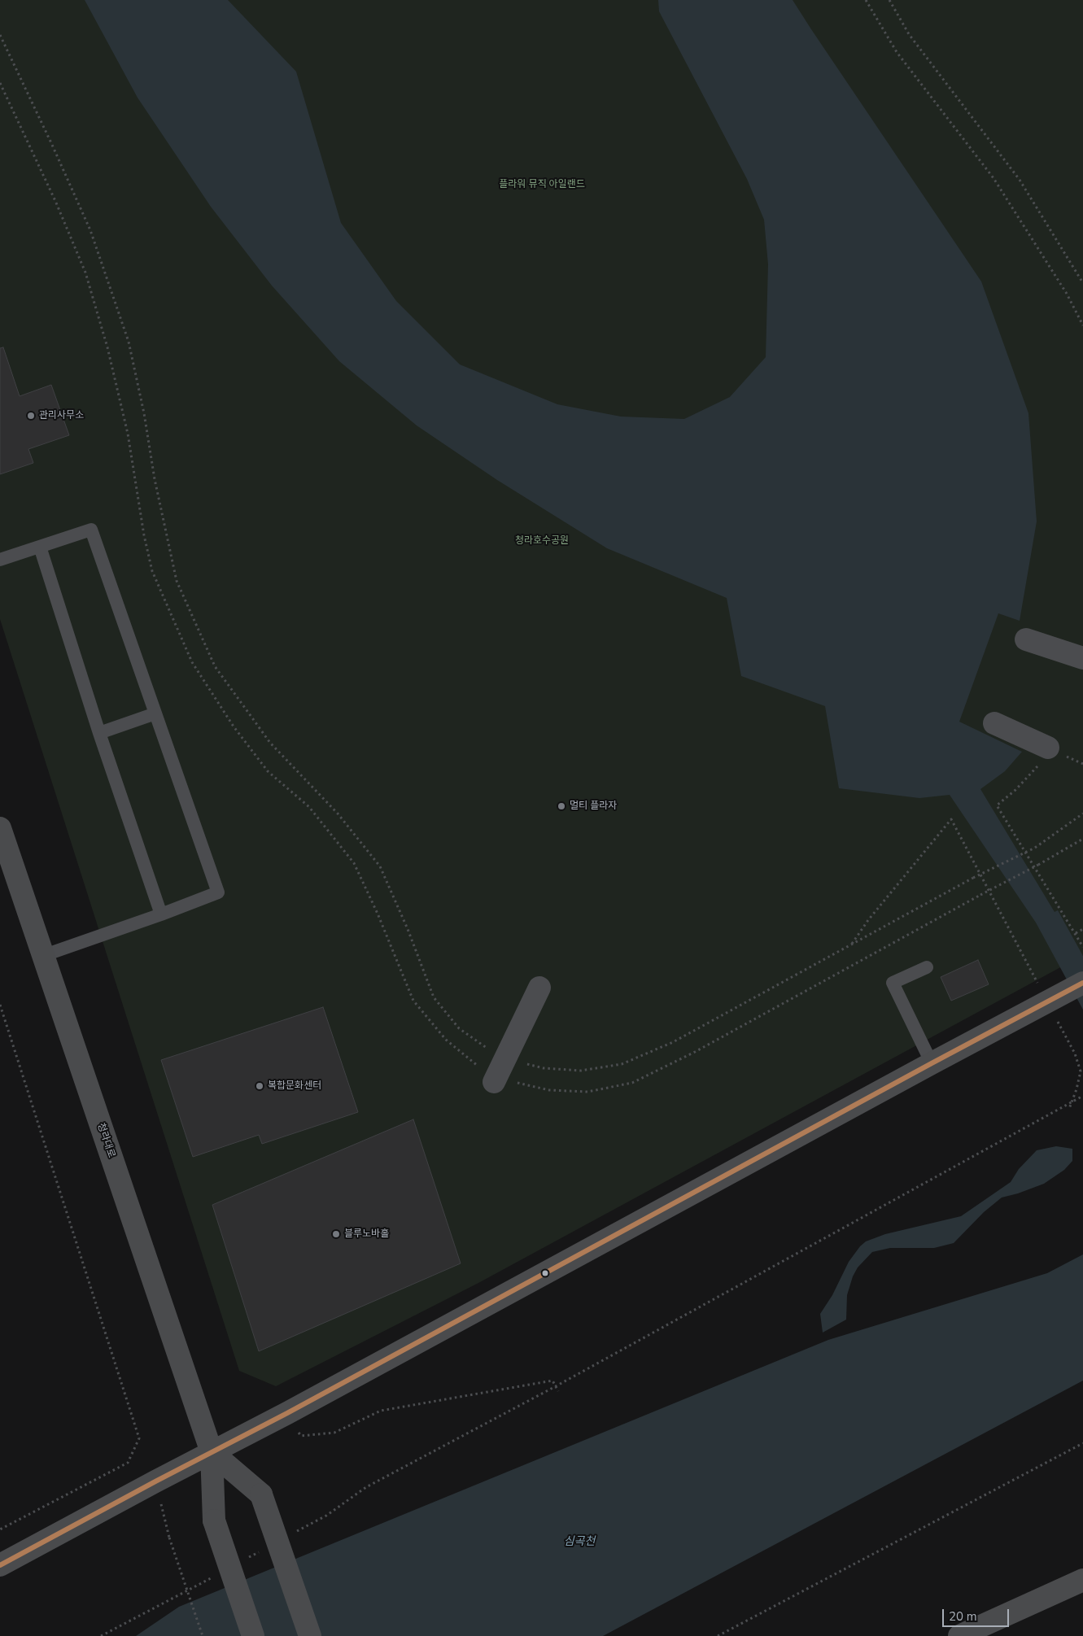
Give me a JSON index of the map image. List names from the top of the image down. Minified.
{"streets":{"street":["청라대로"]},"water":["심곡천"],"parks":["플라워 뮤직 아일랜드","청라호수공원"],"places":["관리사무소","멀티 플라자","복합문화센터","블루노바홀"],"scale_bar":"20 m"}
